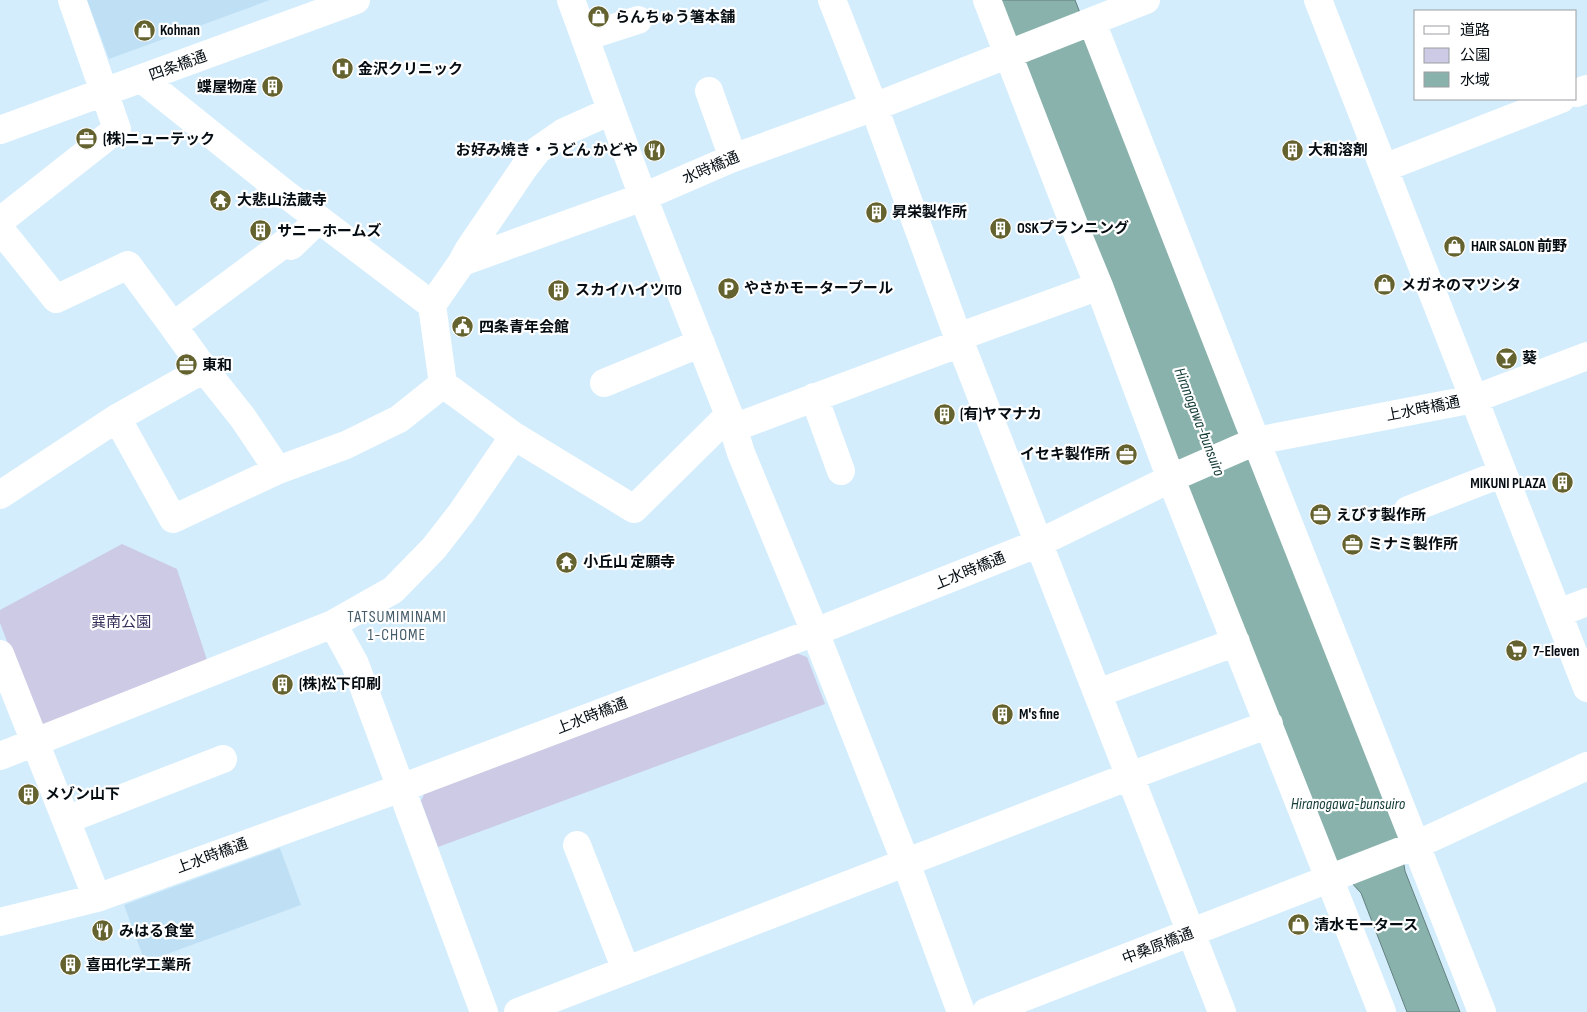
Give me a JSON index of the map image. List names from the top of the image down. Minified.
{"streets":{"street":["四条橋通","水時橋通","上水時橋通","中桑原橋通"]},"districts":["TATSUMIMINAMI 1-CHOME"],"water":["Hiranogawa-bunsuiro"],"parks":["巽南公園"],"places":{"shop":["らんちゅう箸本舗","Kohnan","HAIR SALON 前野","メガネのマツシタ","清水モータース"],"hospital":["金沢クリニック"],"building":["蝶屋物産","大和溶剤","昇栄製作所","OSKプランニング","サニーホームズ","スカイハイツITO","(有)ヤマナカ","MIKUNI PLAZA","(株)松下印刷","M's fine","メゾン山下","喜田化学工業所"],"office":["(株)ニューテック","東和","イセキ製作所","えびす製作所","ミナミ製作所"],"restaurant":["お好み焼き・うどん かどや","みはる食堂"],"temple":["大悲山法蔵寺","小丘山 定願寺"],"parking":["やさかモータープール"],"public building":["四条青年会館"],"bar":["葵"],"supermarket":["7-Eleven"]},"legend":["道路","公園","水域"]}
